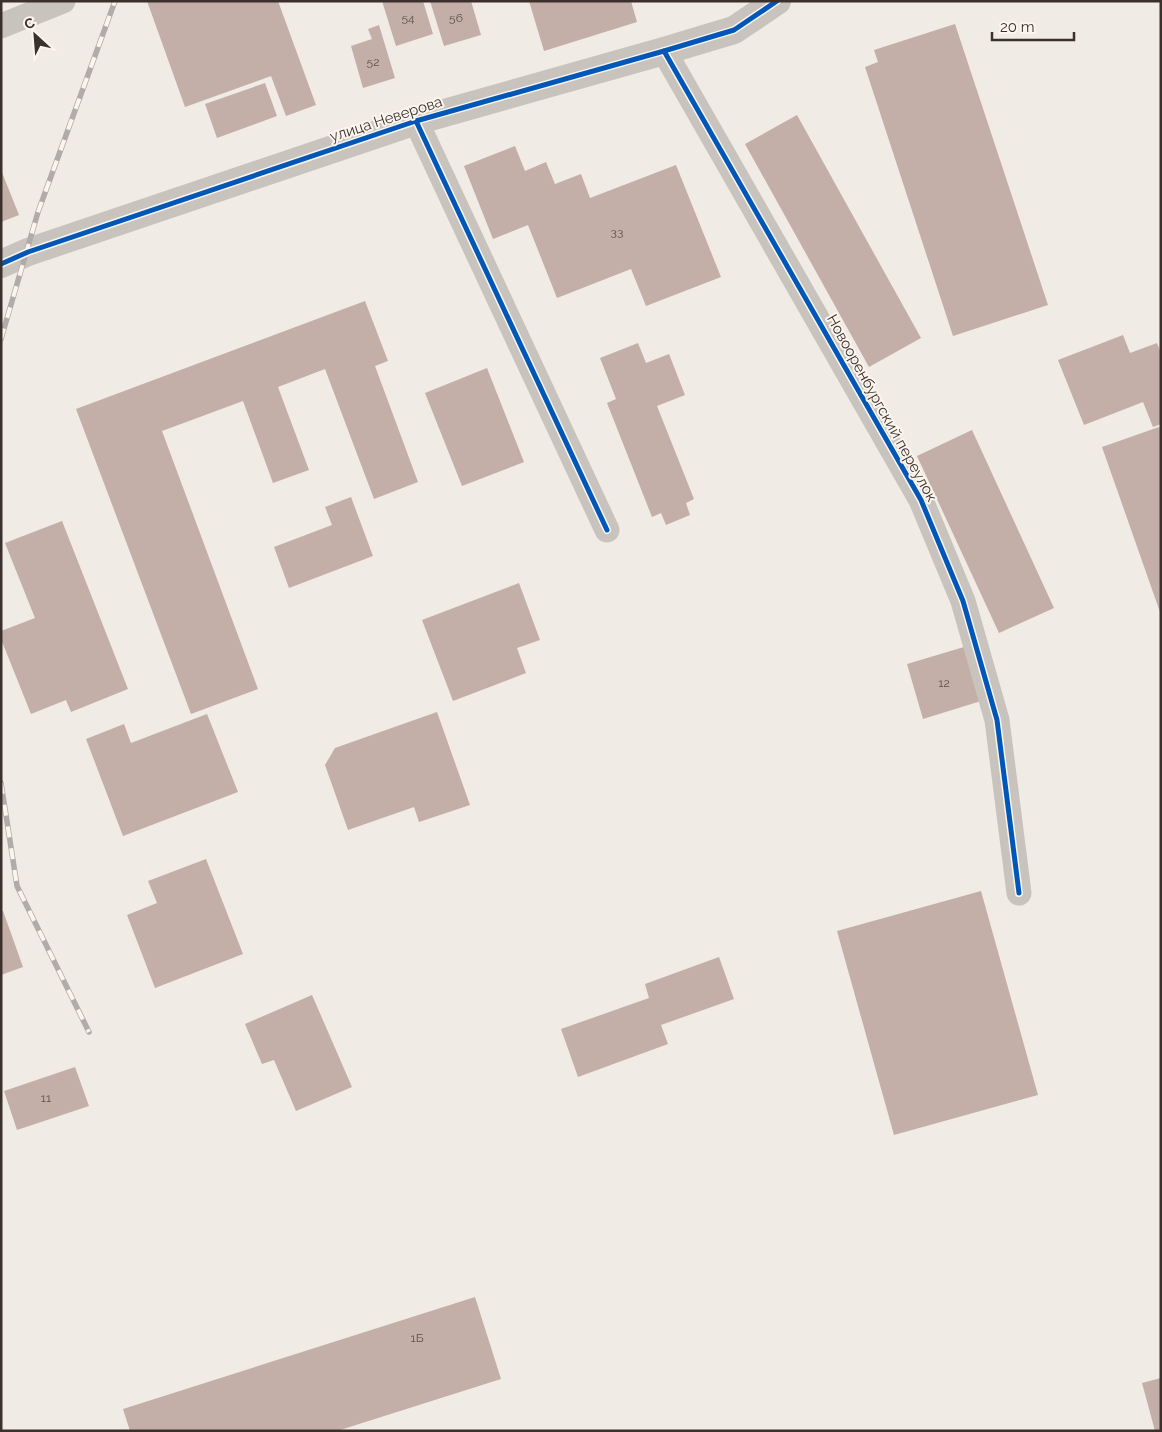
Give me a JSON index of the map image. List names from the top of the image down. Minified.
{"streets":{"street":["улица Неверова","Новооренбургский переулок"]},"crossings":[["улица Неверова","Новооренбургский переулок"]],"house_numbers":["54","56","52","33","12","11","1Б"],"scale_bar":"20 m","north":"top left"}
